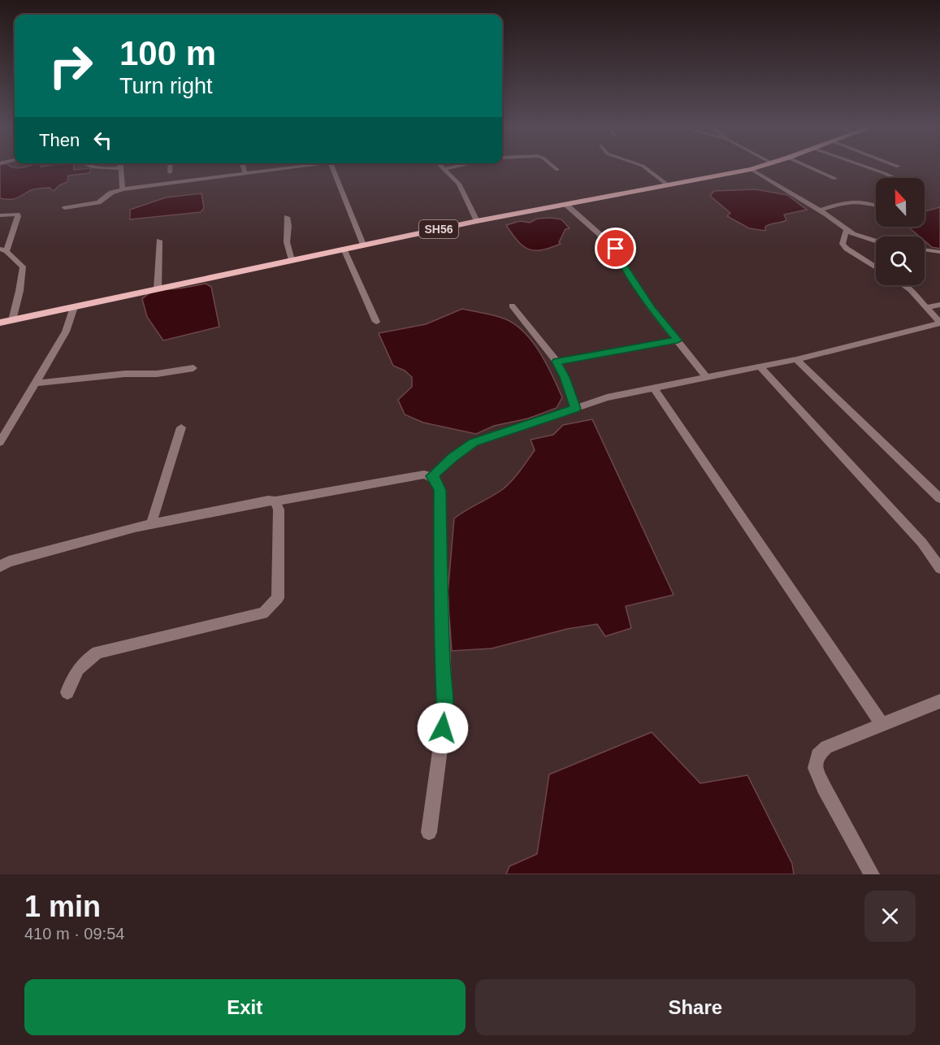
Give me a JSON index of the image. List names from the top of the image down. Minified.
{"streets":{"main road":["SH56"]},"north":"top","page":{"turn":["100 m","Turn right"],"then":"Then","heading":["1 min","410 m · 09:54"],"buttons":["Exit","Share"]}}
